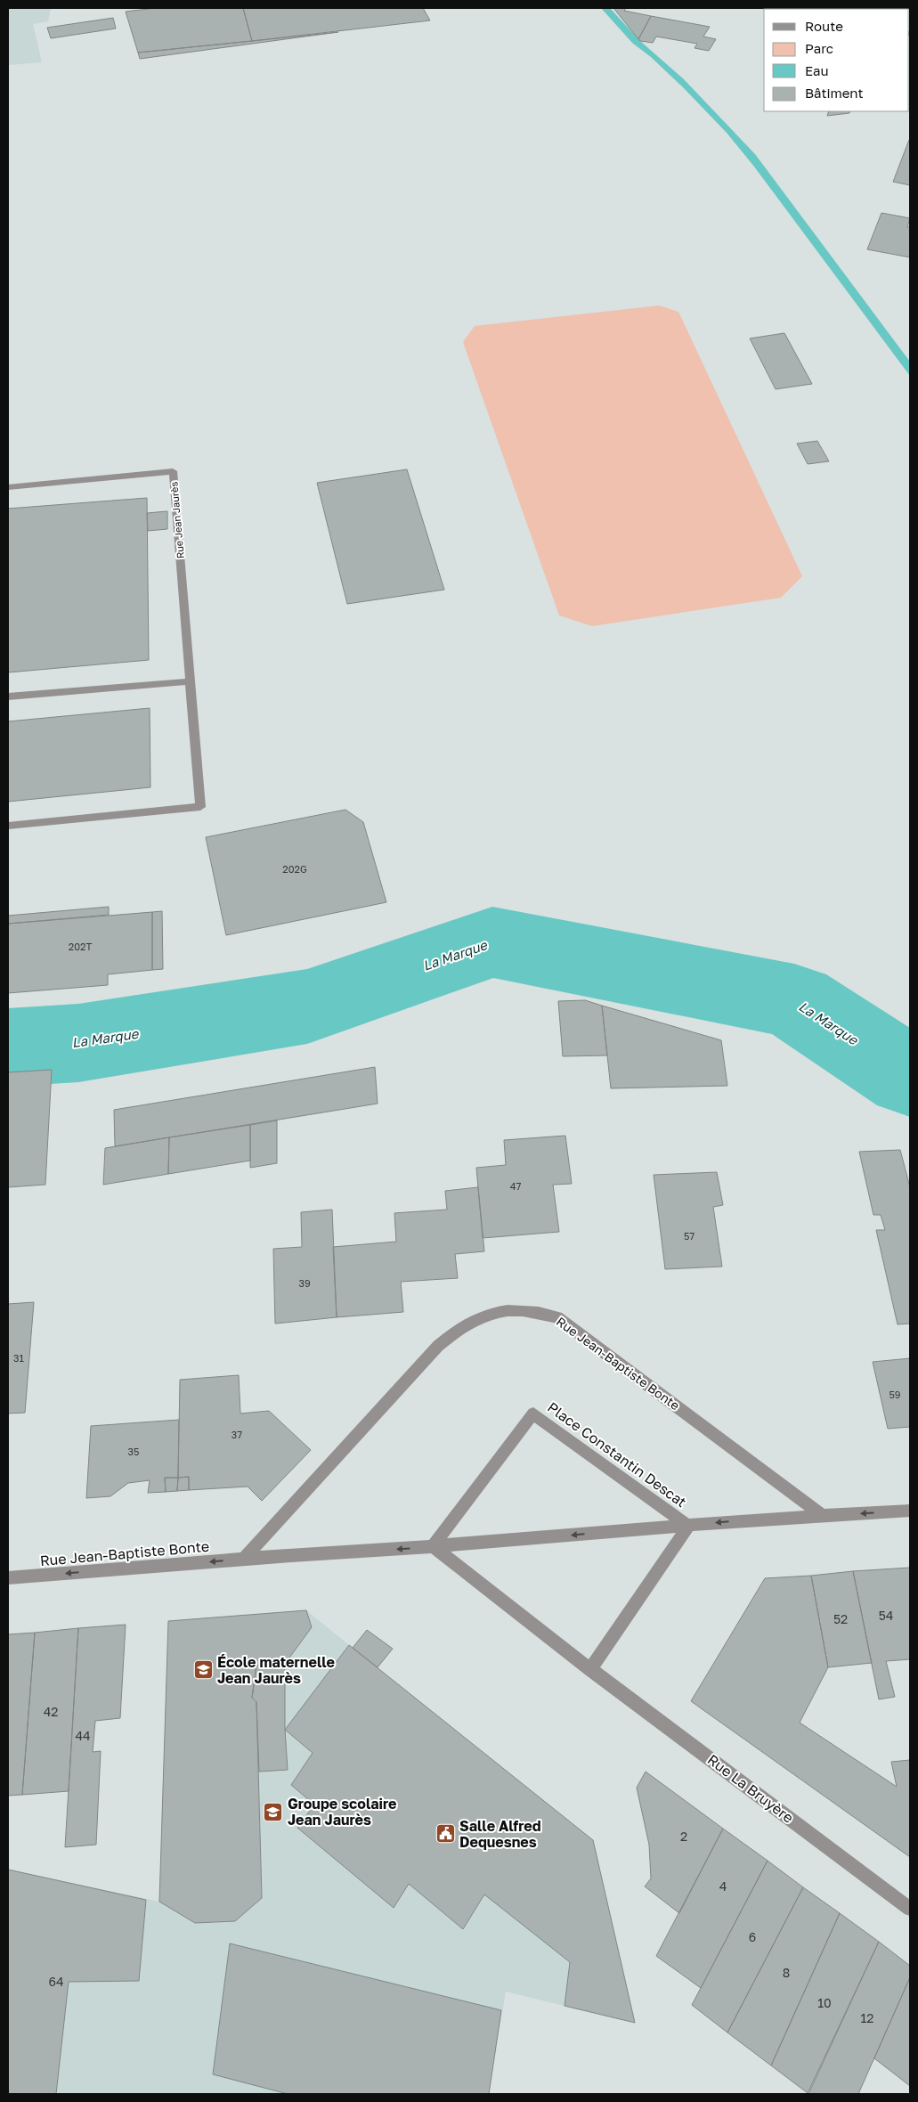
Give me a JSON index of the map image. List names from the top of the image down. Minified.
{"streets":{"street":["Rue Jean Jaurès","Rue Jean-Baptiste Bonte","Place Constantin Descat","Rue La Bruyère"]},"crossings":[["Rue Jean-Baptiste Bonte","Place Constantin Descat"],["Place Constantin Descat","Rue La Bruyère"]],"one_way":["Rue Jean-Baptiste Bonte"],"water":["La Marque"],"places":{"school or university":["École maternelle Jean Jaurès","Groupe scolaire Jean Jaurès"],"public building":["Salle Alfred Dequesnes"]},"house_numbers":["202G","202T","47","57","39","31","59","37","35","54","52","42","44","2","4","6","8","64","10","12"],"legend":["Route","Parc","Eau","Bâtiment"]}
